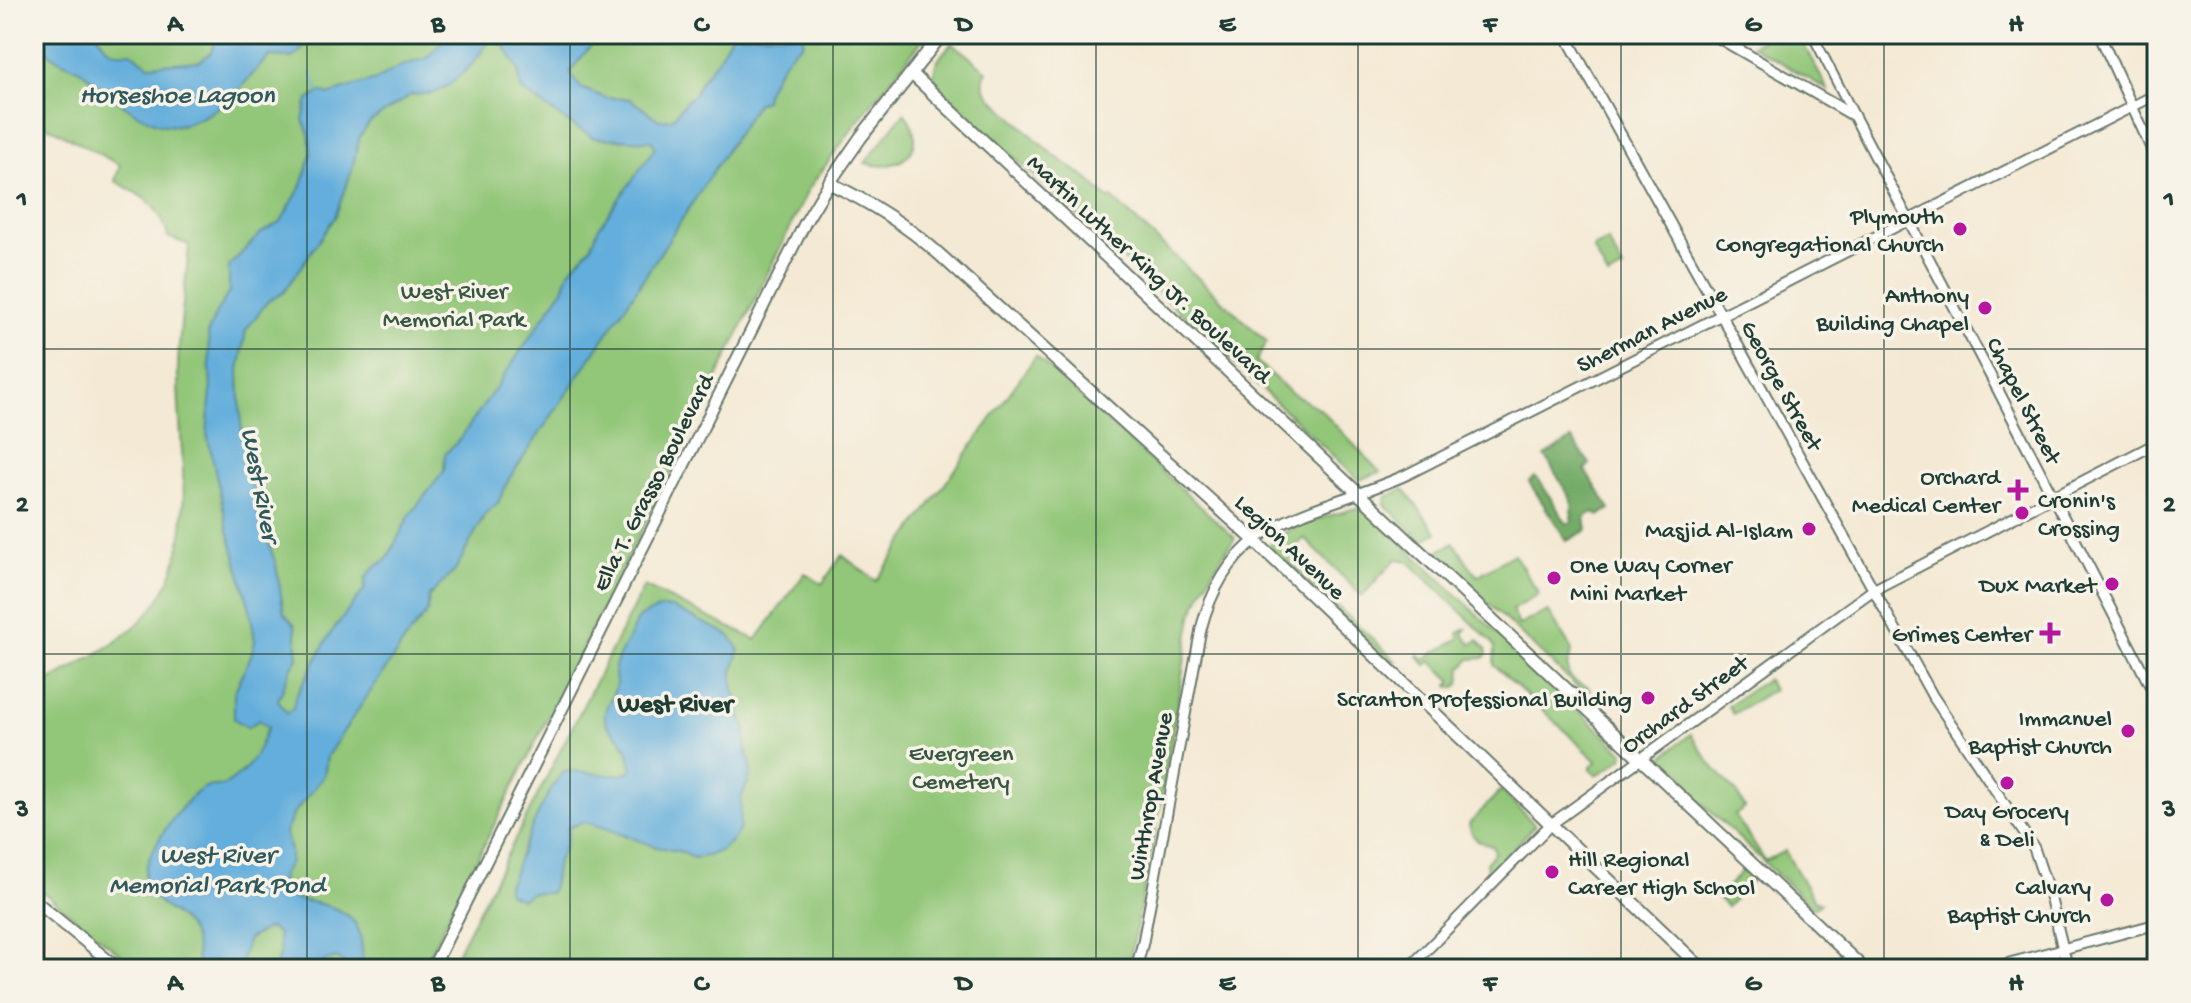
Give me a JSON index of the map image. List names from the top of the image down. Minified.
{"streets":{"highway":["Martin Luther King Jr. Boulevard","Ella T. Grasso Boulevard","Legion Avenue"],"main road":["Sherman Avenue","George Street","Chapel Street","Orchard Street","Winthrop Avenue"]},"crossings":[["Martin Luther King Jr. Boulevard","Sherman Avenue"],["Martin Luther King Jr. Boulevard","Ella T. Grasso Boulevard"],["Martin Luther King Jr. Boulevard","Orchard Street"],["Sherman Avenue","George Street"],["Sherman Avenue","Chapel Street"],["Sherman Avenue","Legion Avenue"],["Sherman Avenue","Winthrop Avenue"],["George Street","Orchard Street"],["Chapel Street","Orchard Street"],["Ella T. Grasso Boulevard","Legion Avenue"],["Legion Avenue","Orchard Street"]],"districts":["West River"],"water":["Horseshoe Lagoon","West River","West River Memorial Park Pond"],"parks":["West River Memorial Park","Evergreen Cemetery"],"places":{"other":["Plymouth Congregational Church","Anthony Building Chapel","Cronin's Crossing","Masjid Al-Islam","One Way Corner Mini Market","Dux Market","Scranton Professional Building","Immanuel Baptist Church","Day Grocery & Deli","Hill Regional Career High School","Calvary Baptist Church"],"health":["Orchard Medical Center","Grimes Center"]},"grid":{"columns":["A","B","C","D","E","F","G","H"],"rows":["1","2","3"]}}
